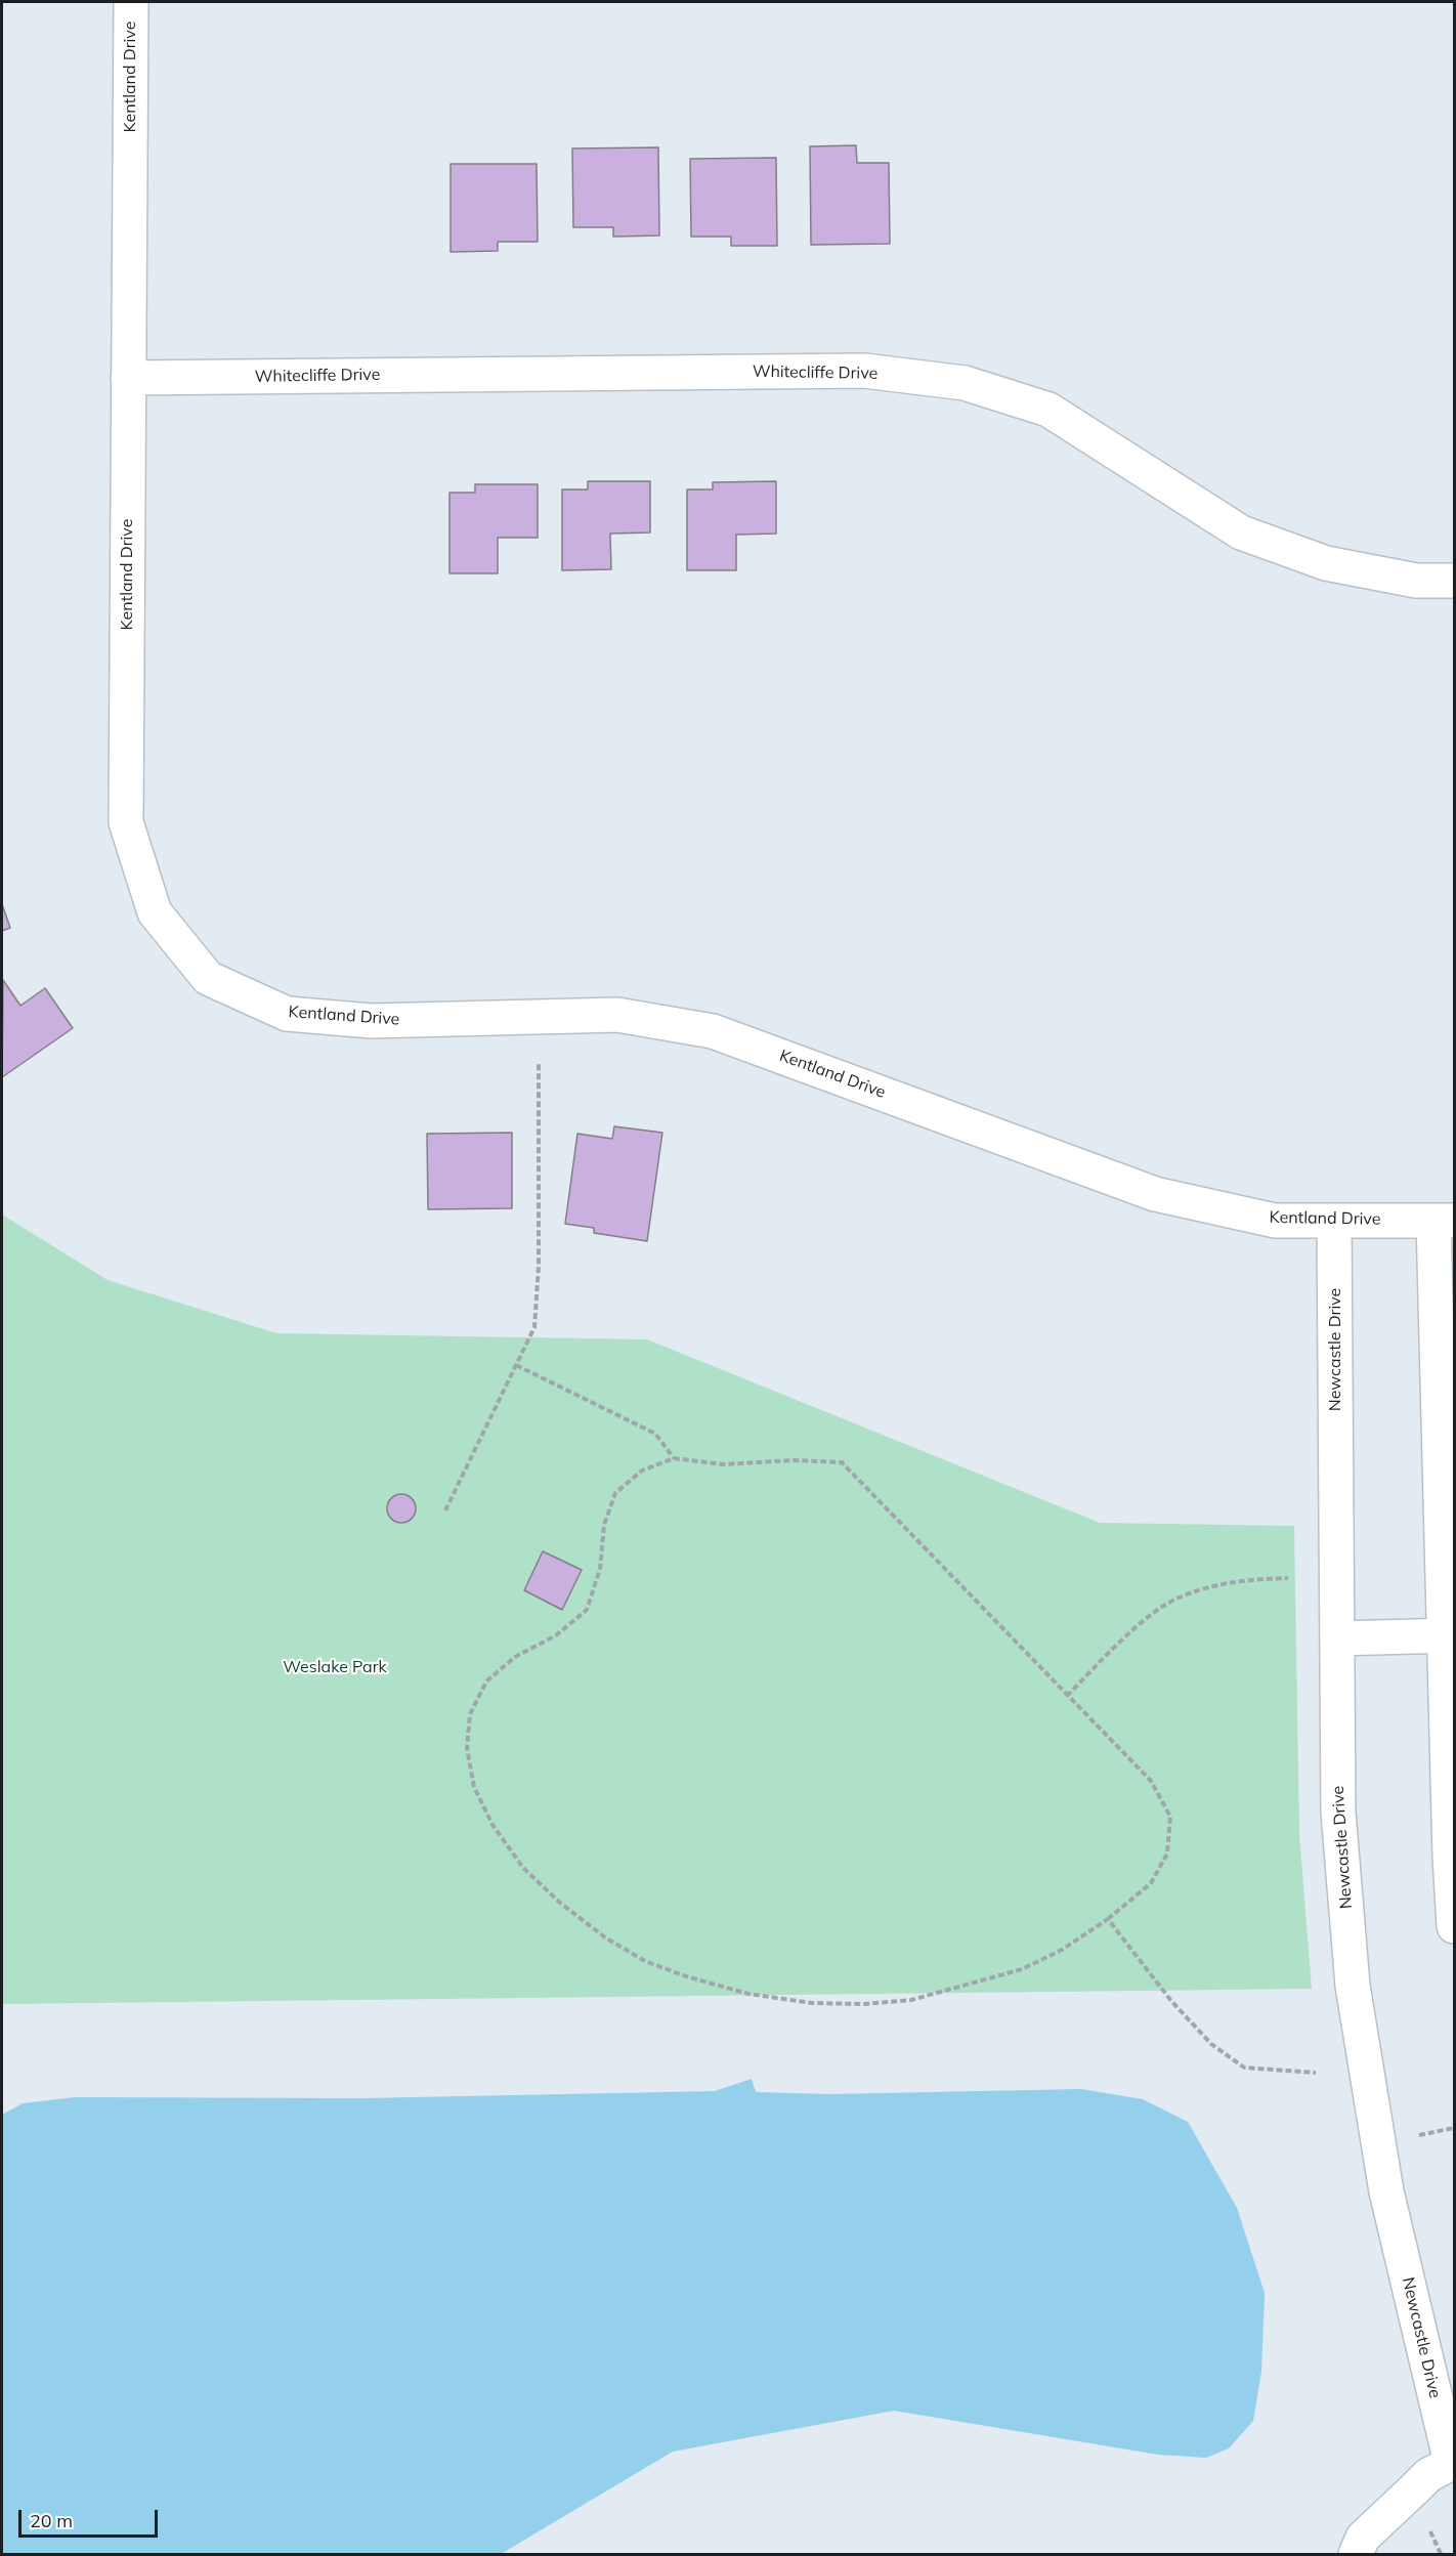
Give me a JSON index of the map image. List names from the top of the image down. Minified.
{"streets":{"street":["Kentland Drive","Whitecliffe Drive","Newcastle Drive"]},"crossings":[["Kentland Drive","Whitecliffe Drive"],["Kentland Drive","Newcastle Drive"]],"parks":["Weslake Park"],"scale_bar":"20 m"}
